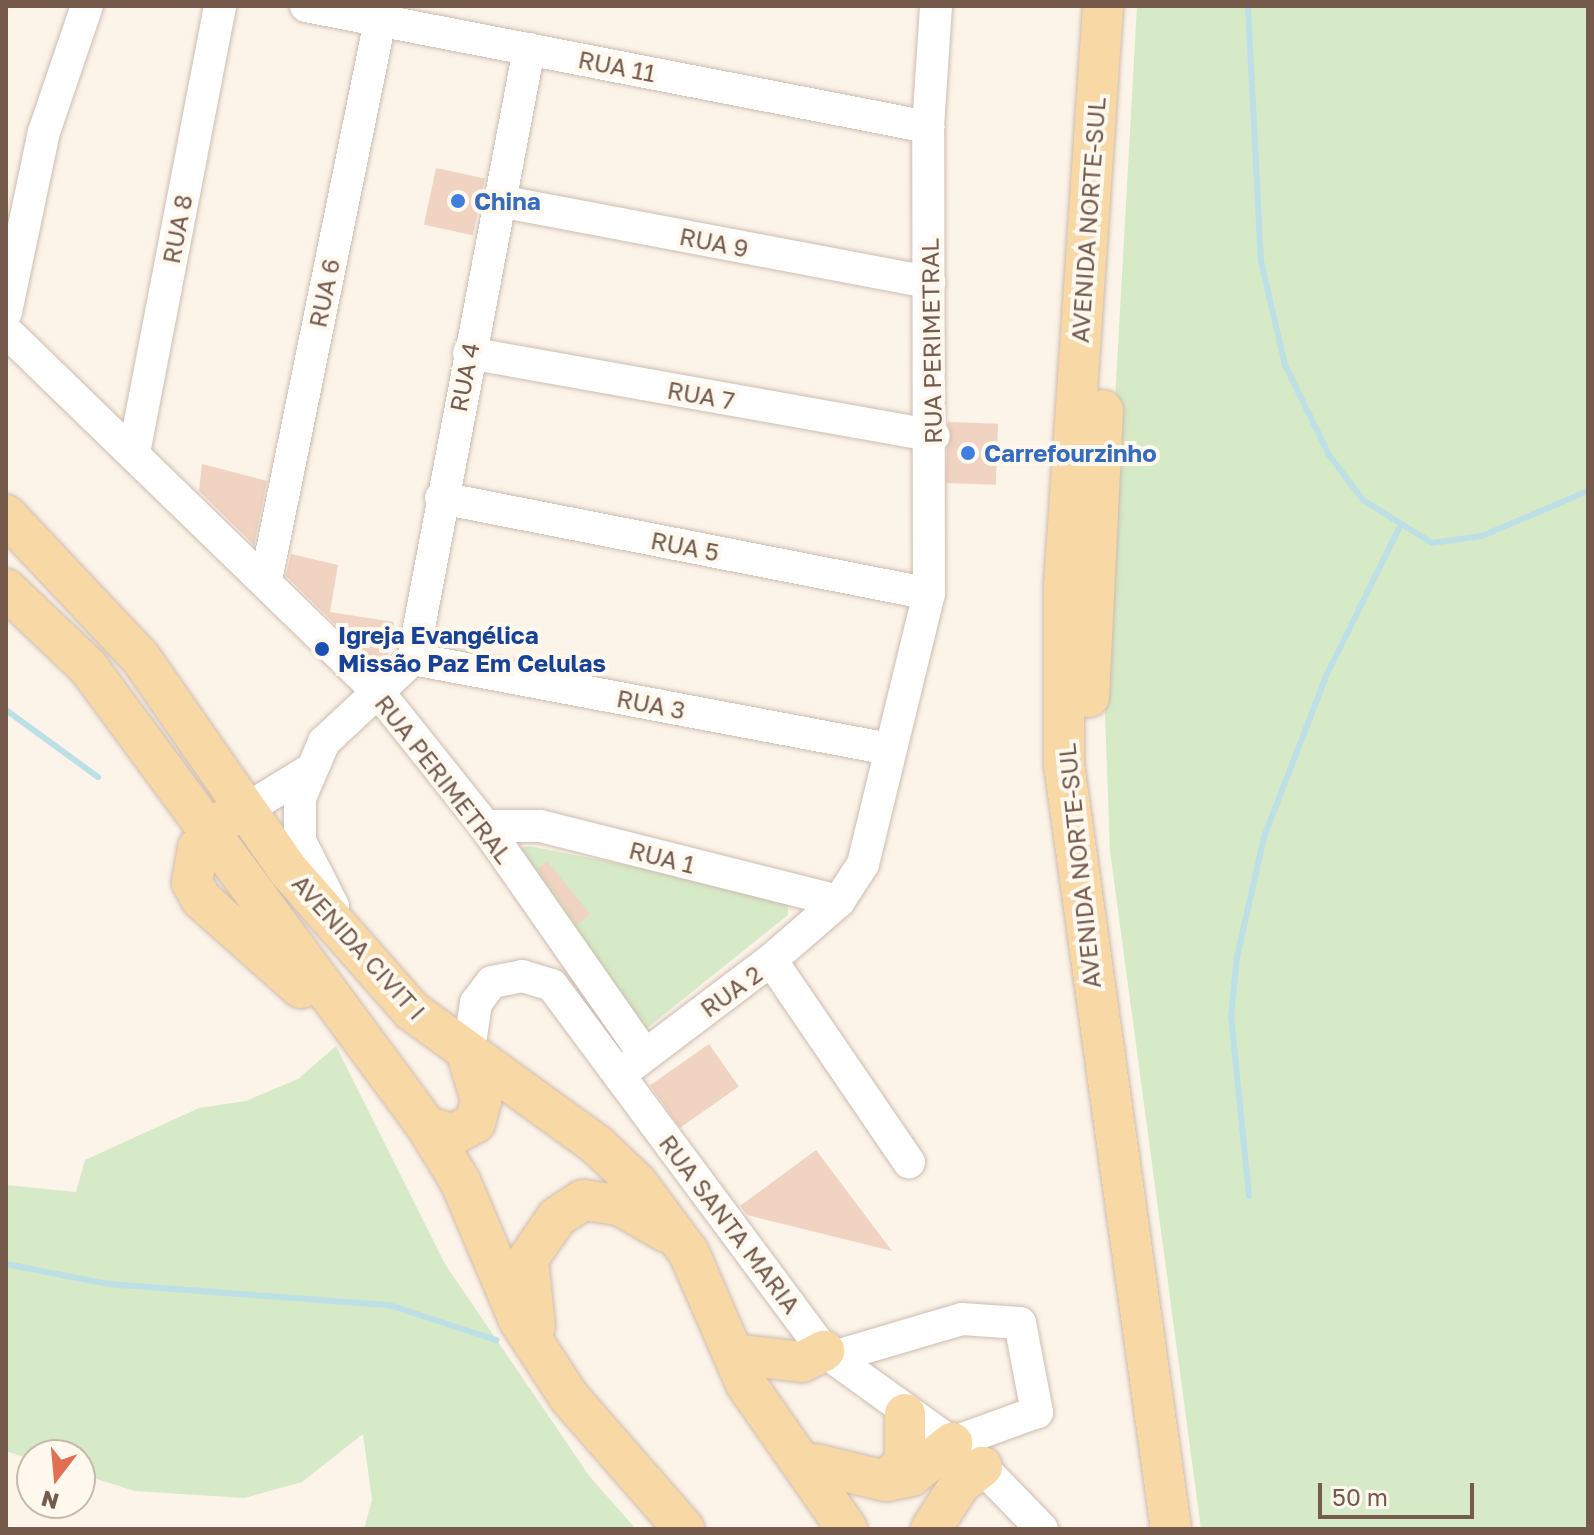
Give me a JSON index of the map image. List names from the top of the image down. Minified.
{"streets":{"main road":["AVENIDA NORTE-SUL","AVENIDA CIVIT I"],"street":["RUA 11","RUA 8","RUA 9","RUA 6","RUA PERIMETRAL","RUA 4","RUA 7","RUA 5","RUA 3","RUA 1","RUA 2","RUA SANTA MARIA"]},"crossings":[["RUA 11","RUA 6"],["RUA 11","RUA PERIMETRAL"],["RUA 11","RUA 4"],["RUA 8","RUA PERIMETRAL"],["RUA 9","RUA PERIMETRAL"],["RUA 9","RUA 4"],["RUA 6","RUA PERIMETRAL"],["RUA PERIMETRAL","RUA 7"],["RUA PERIMETRAL","RUA 5"],["RUA PERIMETRAL","RUA 3"],["RUA PERIMETRAL","RUA 1"],["RUA PERIMETRAL","RUA 2"],["RUA 4","RUA 7"],["RUA 4","RUA 5"],["RUA 4","RUA 3"],["RUA 1","RUA 2"],["AVENIDA CIVIT I","RUA SANTA MARIA"],["RUA 2","RUA SANTA MARIA"]],"places":["China","Carrefourzinho","Igreja Evangélica Missão Paz Em Celulas"],"scale_bar":"50 m","north":"bottom"}
